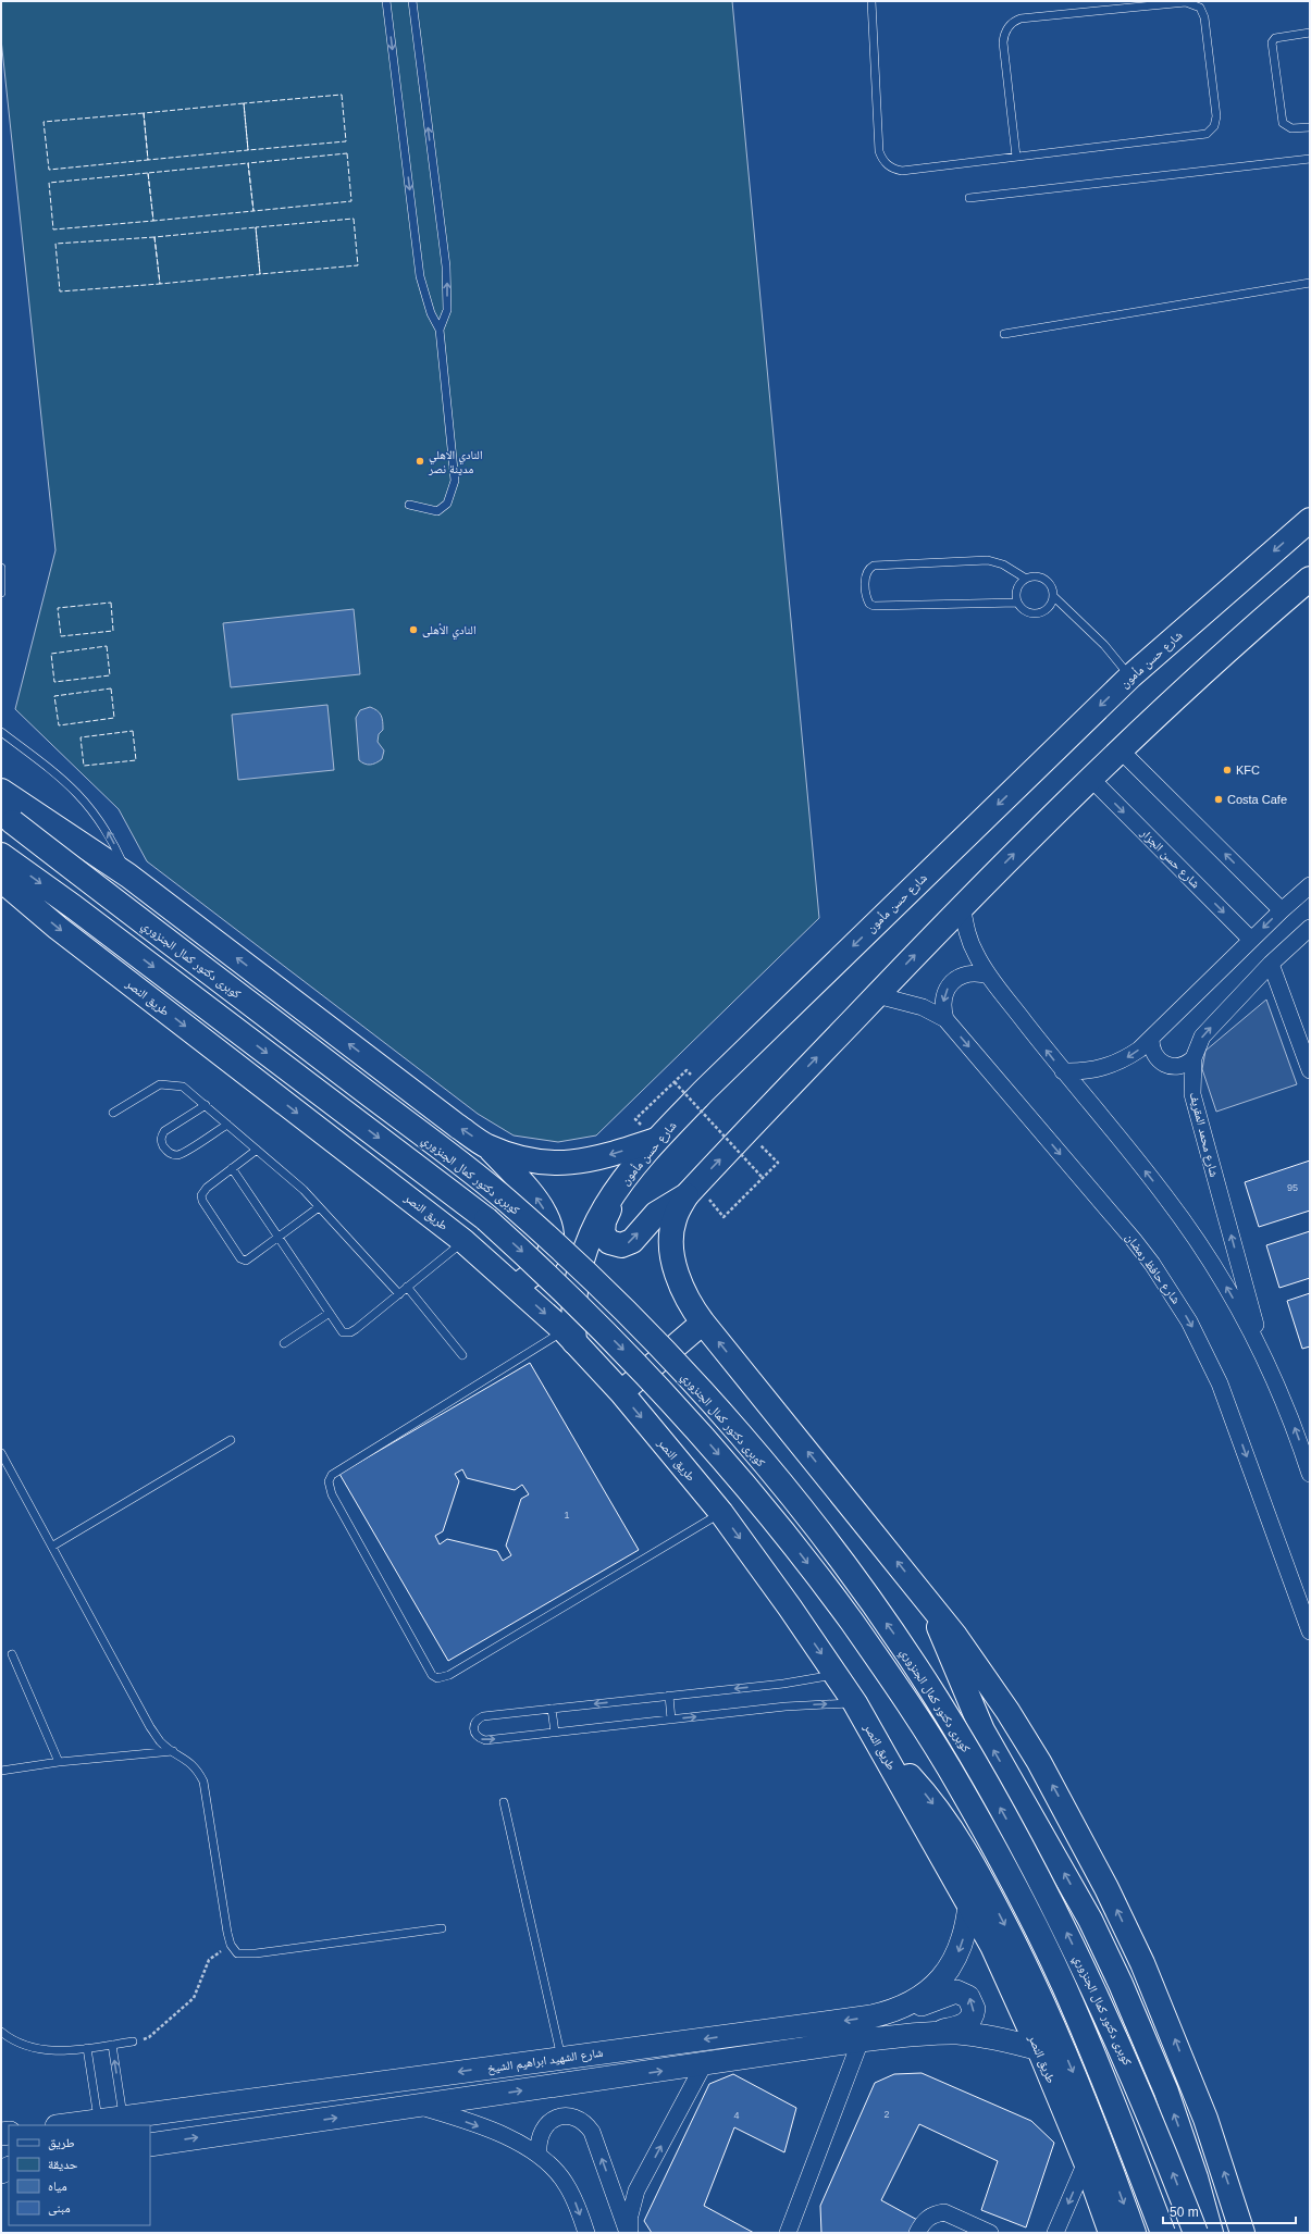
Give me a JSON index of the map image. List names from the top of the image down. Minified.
{"streets":{"main road":["شارع حسن مأمون","كوبرى دكتور كمال الجنزوري","طريق النصر"],"street":["شارع حسن الجزار","شارع محمد المقريف","شارع حافظ رمضان","شارع الشهيد ابراهيم الشيخ"]},"crossings":[["شارع حسن مأمون","طريق النصر"],["طريق النصر","شارع الشهيد ابراهيم الشيخ"]],"one_way":["شارع محمد المقريف"],"places":["النادي الاهلي مدينة نصر","النادي الأهلى","KFC","Costa Cafe"],"house_numbers":["95","1","2","4"],"legend":["طريق","حديقة","مياه","مبنى"],"scale_bar":"50 m"}
